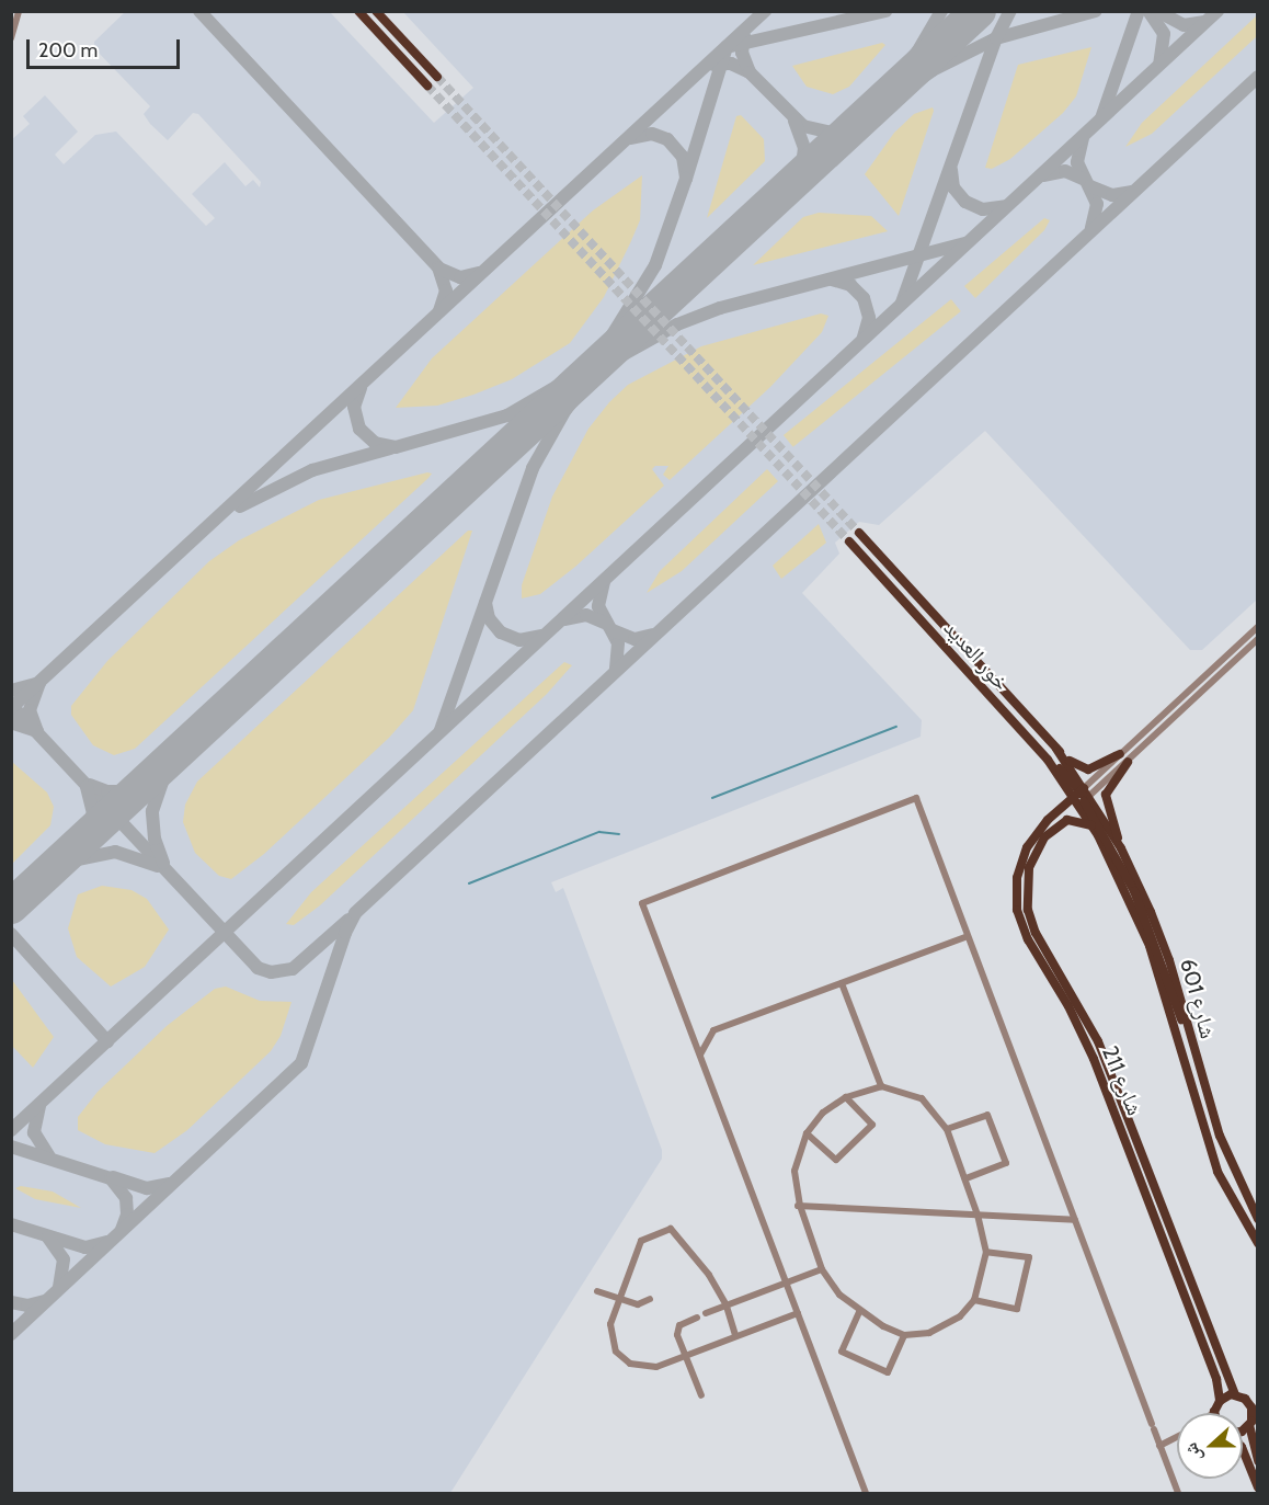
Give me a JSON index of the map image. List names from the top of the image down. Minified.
{"streets":{"main road":["خور العديد","شارع 601","شارع 211"]},"crossings":[["خور العديد","شارع 601"],["خور العديد","شارع 211"],["شارع 601","شارع 211"]],"scale_bar":"200 m","north":"left"}
